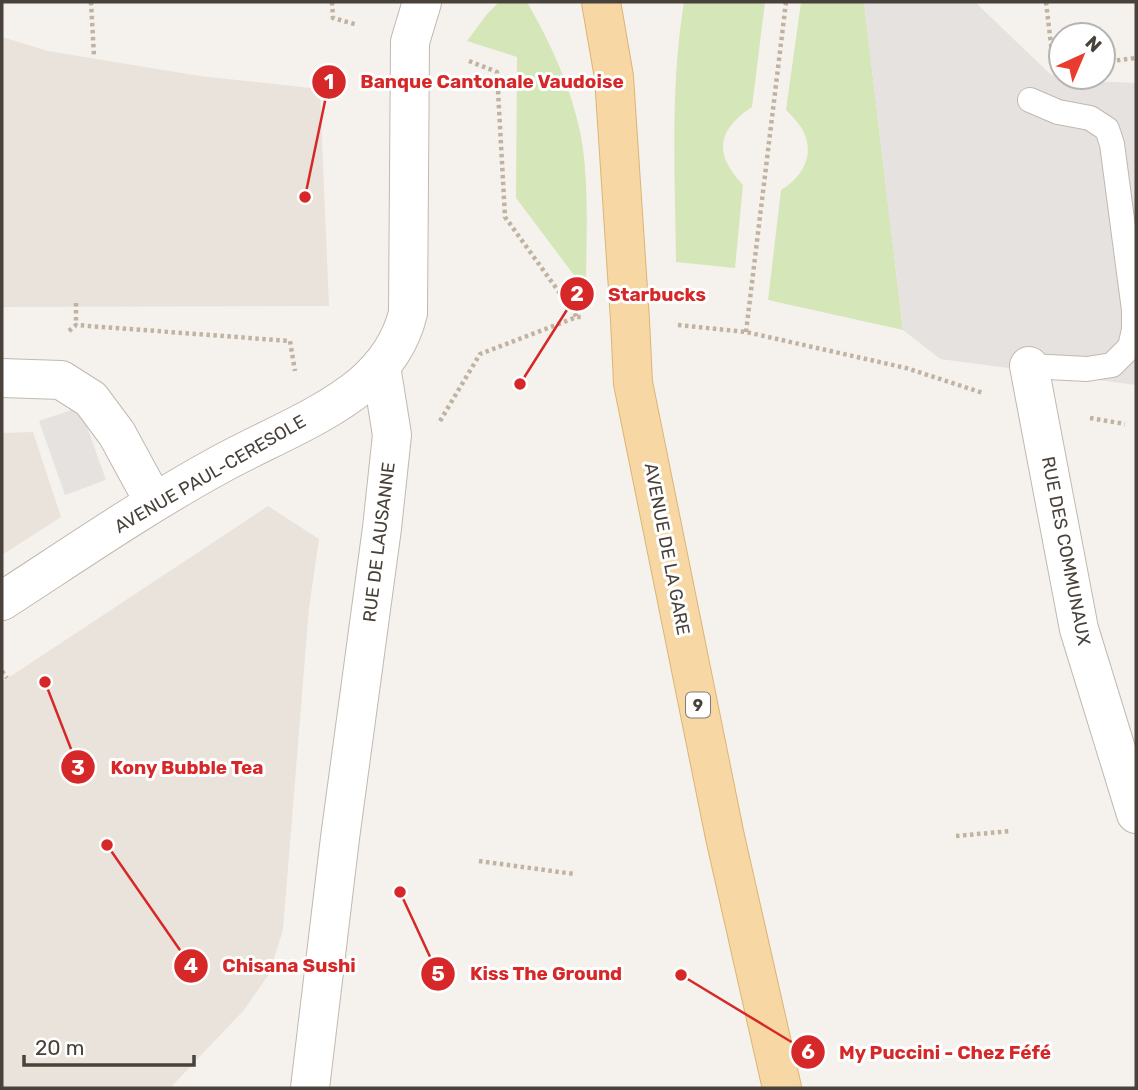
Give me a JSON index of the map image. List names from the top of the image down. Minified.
{"streets":{"main road":["AVENUE DE LA GARE","9"],"street":["AVENUE PAUL-CERESOLE","RUE DE LAUSANNE","RUE DES COMMUNAUX"]},"crossings":[["AVENUE PAUL-CERESOLE","RUE DE LAUSANNE"]],"places":["Banque Cantonale Vaudoise","Starbucks","Kony Bubble Tea","Chisana Sushi","Kiss The Ground","My Puccini - Chez Féfé"],"scale_bar":"20 m","north":"top right"}
